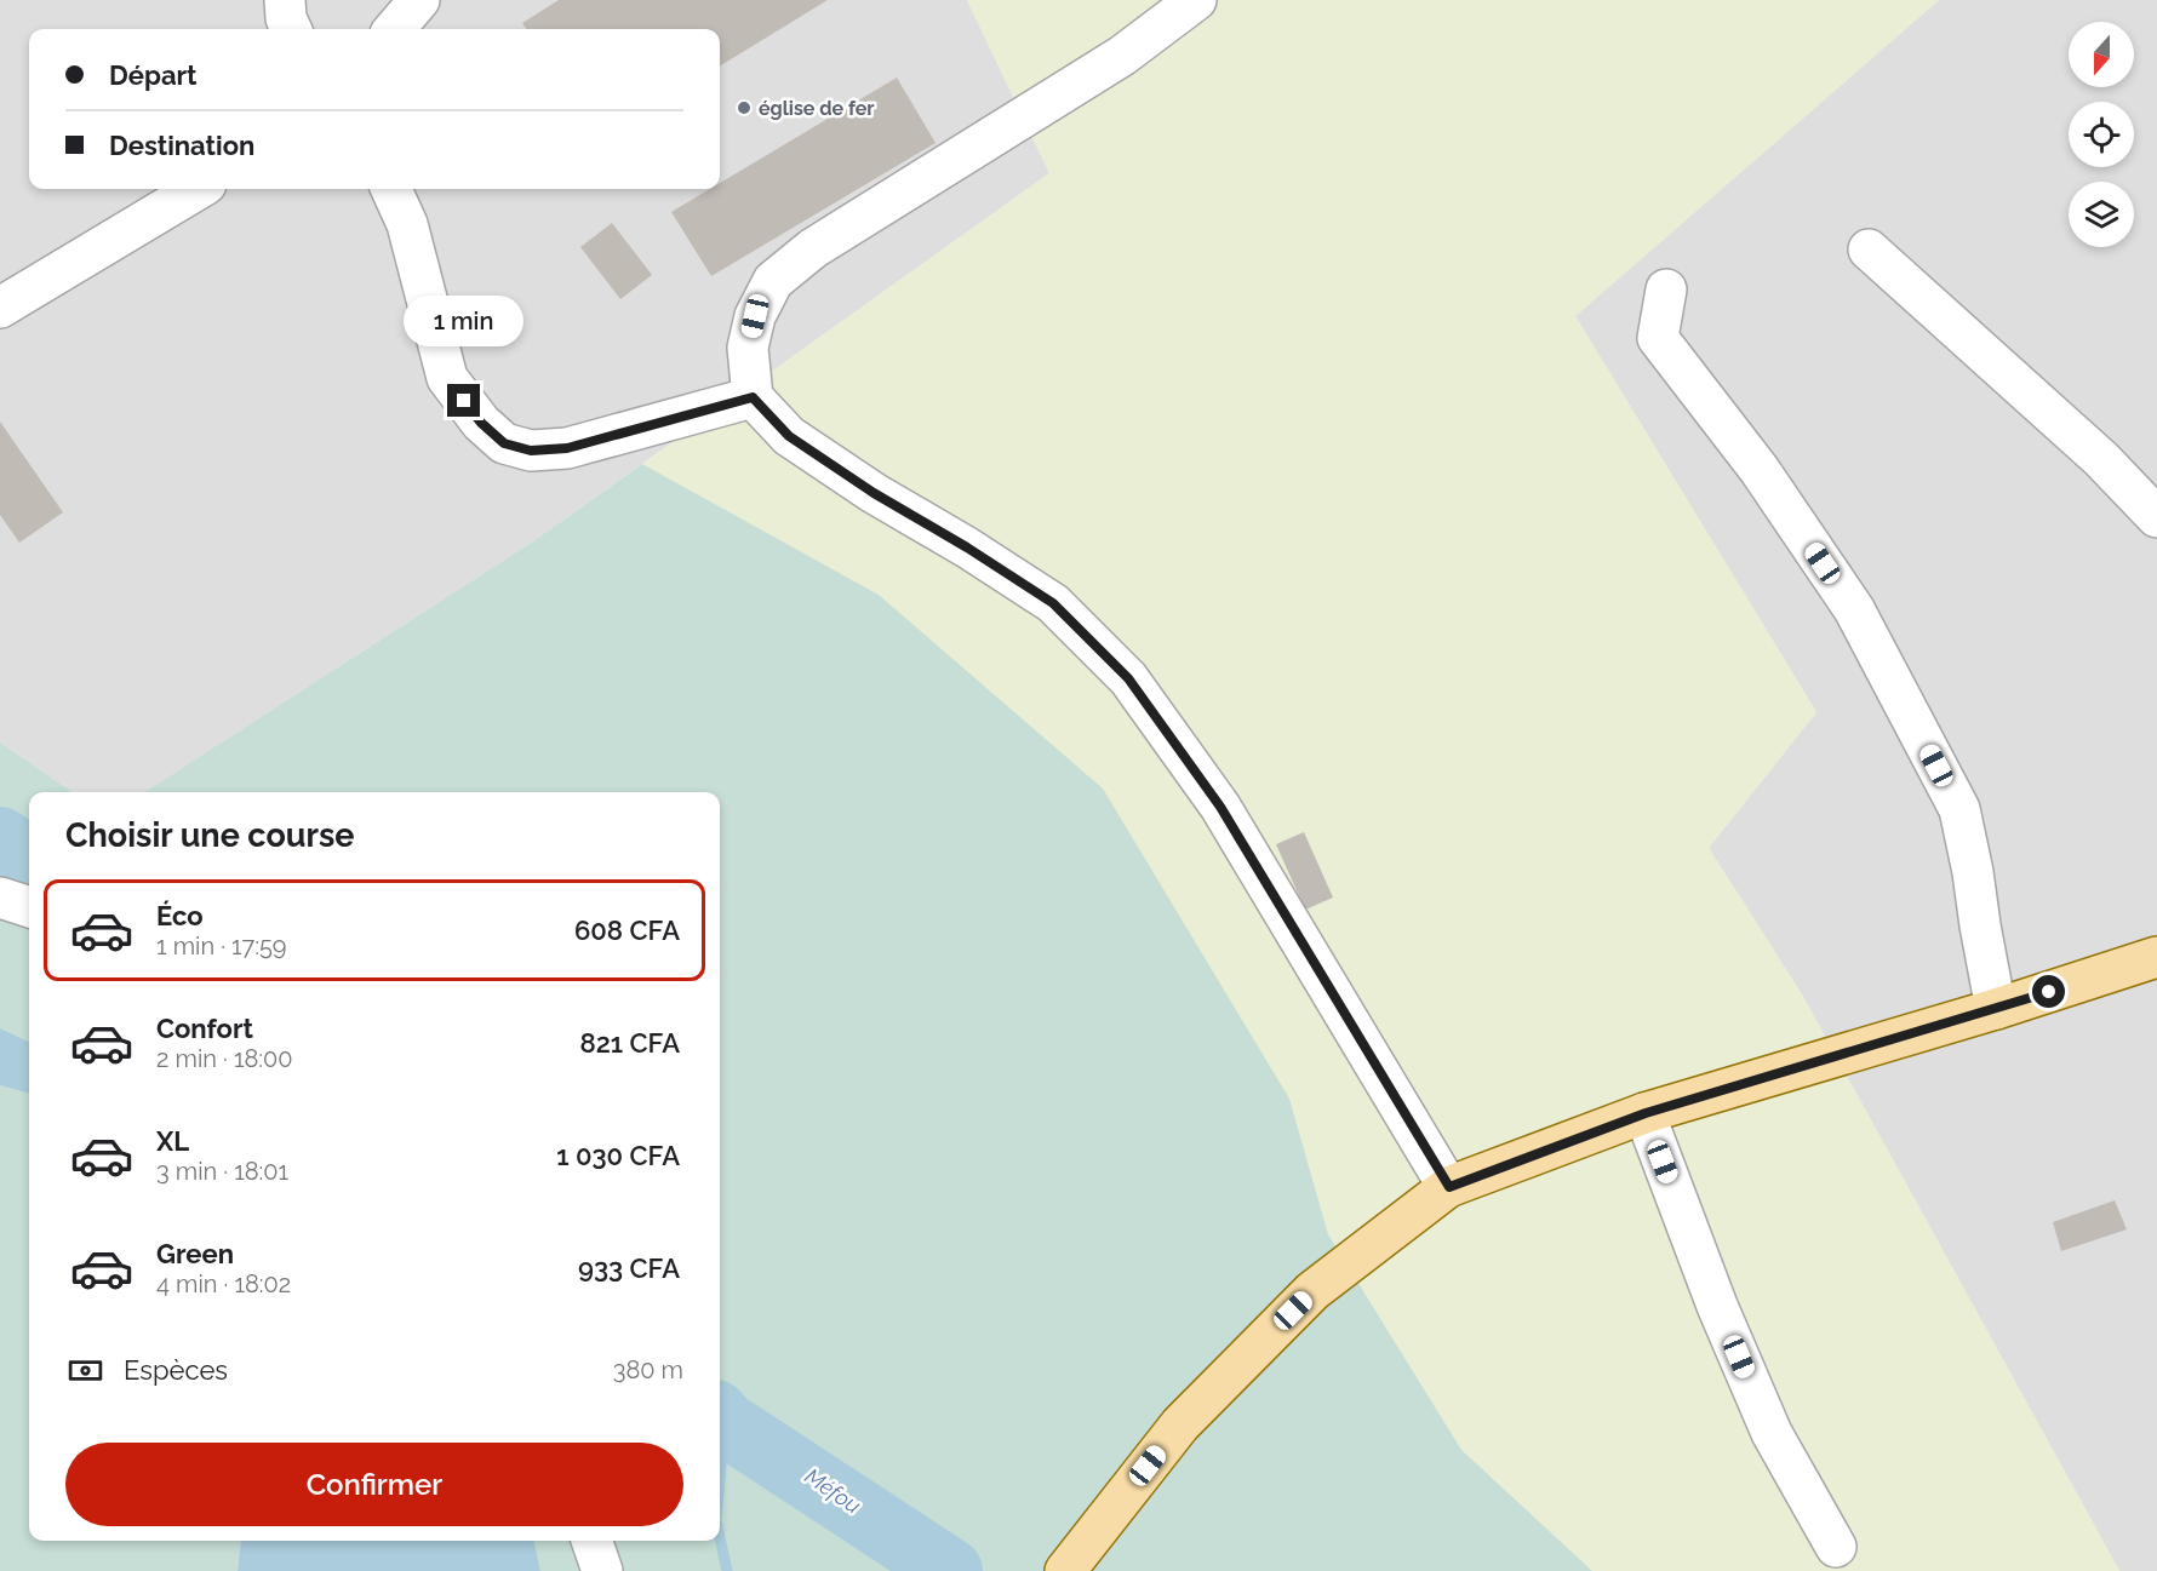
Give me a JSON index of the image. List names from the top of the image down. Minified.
{"water":["Méfou"],"places":["église de fer"],"north":"bottom","page":{"banner":["Départ","Destination"],"bubble":"1 min","heading":"Choisir une course","list":[{"name":"Éco","note":"1 min · 17:59","value":"608 CFA"},{"name":"Confort","note":"2 min · 18:00","value":"821 CFA"},{"name":"XL","note":"3 min · 18:01","value":"1 030 CFA"},{"name":"Green","note":"4 min · 18:02","value":"933 CFA"}],"pay":["Espèces","380 m"],"buttons":"Confirmer"}}
